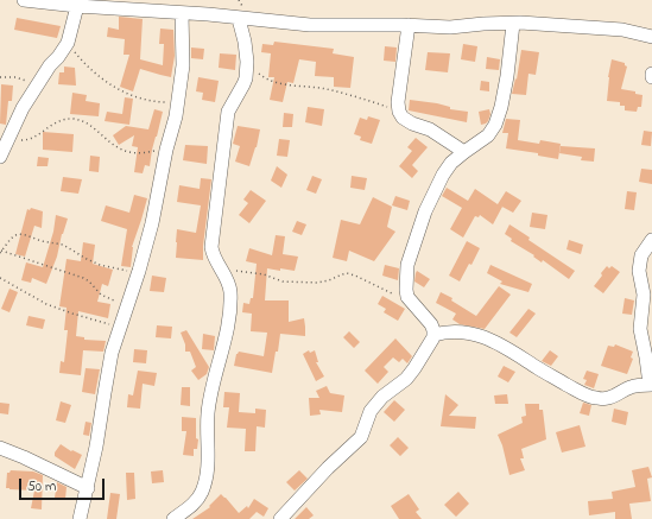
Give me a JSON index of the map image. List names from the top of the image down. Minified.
{"scale_bar":"50 m"}
